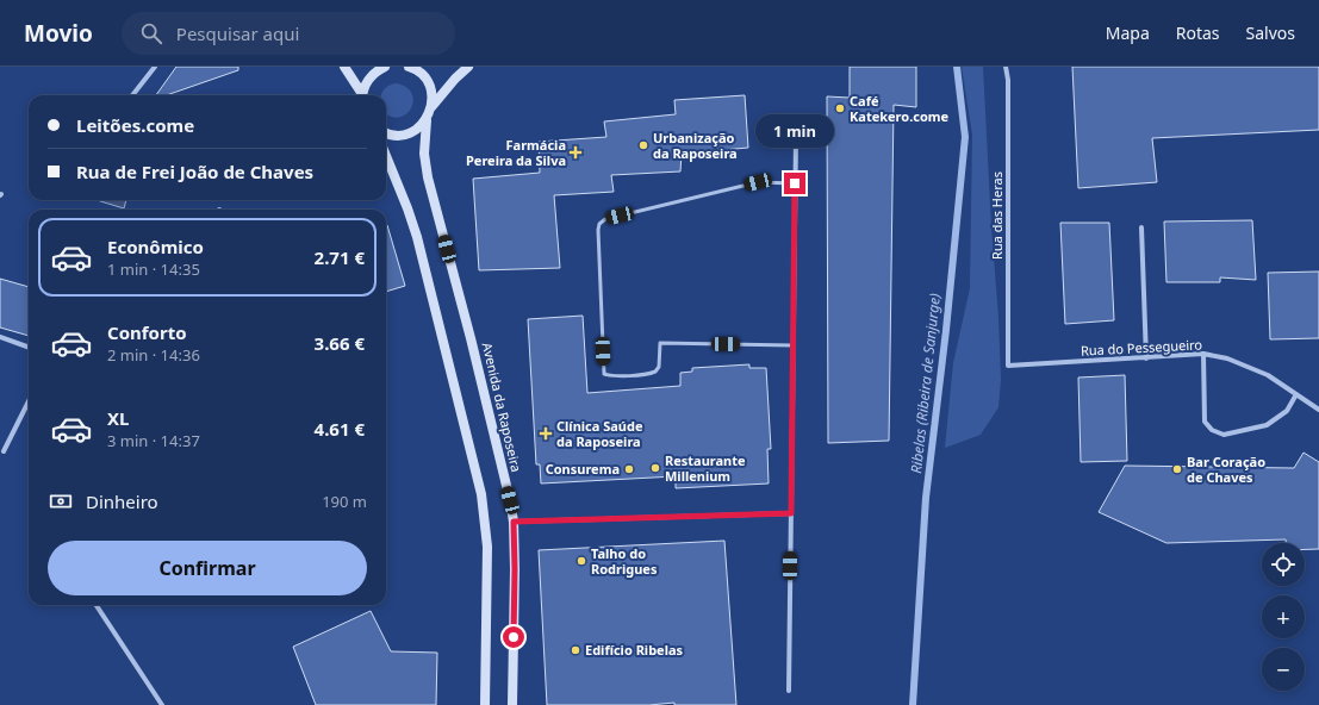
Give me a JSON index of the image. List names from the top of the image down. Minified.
{"streets":{"main road":["Avenida da Raposeira"],"street":["Rua das Heras","Rua do Pessegueiro"]},"crossings":[["Rua das Heras","Rua do Pessegueiro"]],"water":["Ribelas (Ribeira de Sanjurge)"],"places":{"other":["Café Katekero.come","Urbanização da Raposeira","Restaurante Millenium","Consurema","Bar Coração de Chaves","Talho do Rodrigues","Edifício Ribelas"],"health":["Farmácia Pereira da Silva","Clínica Saúde da Raposeira"]},"page":{"header":"Movio","search":"Pesquisar aqui","nav":["Mapa","Rotas","Salvos"],"banner":["Leitões.come","Rua de Frei João de Chaves"],"bubble":"1 min","list":[{"name":"Econômico","note":"1 min · 14:35","value":"2.71 €"},{"name":"Conforto","note":"2 min · 14:36","value":"3.66 €"},{"name":"XL","note":"3 min · 14:37","value":"4.61 €"}],"pay":["Dinheiro","190 m"],"buttons":"Confirmar","map_buttons":["+","−"]}}
